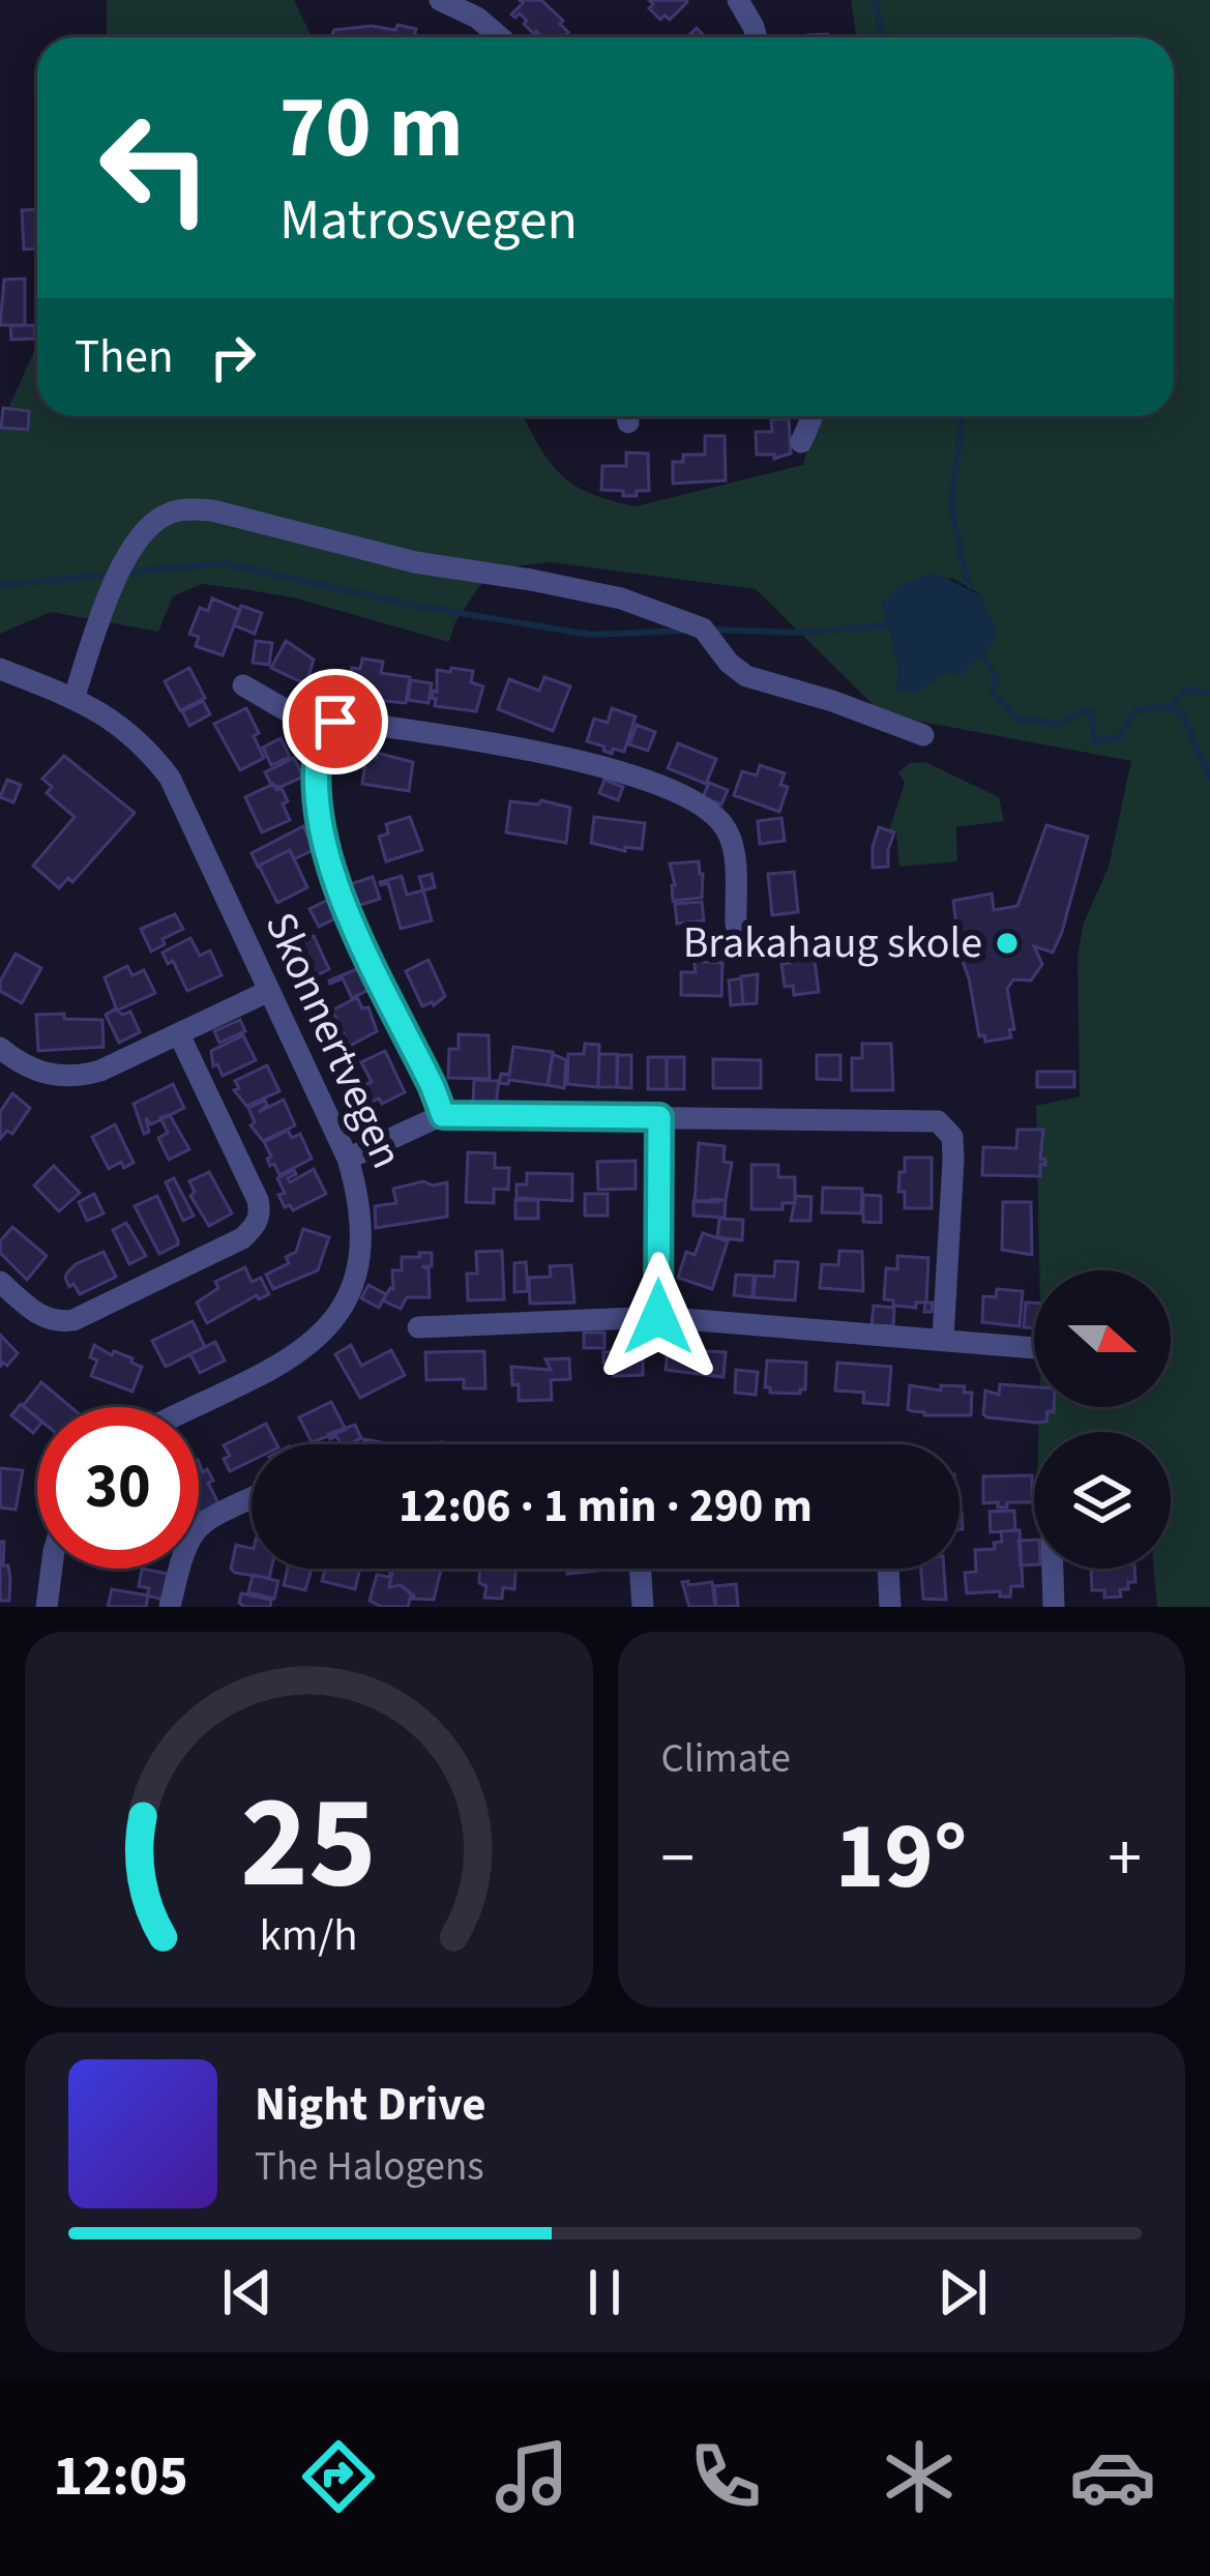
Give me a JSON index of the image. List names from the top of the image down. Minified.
{"streets":{"street":["Skonnertvegen"]},"places":["Brakahaug skole"],"north":"right","page":{"turn":["70 m","Matrosvegen"],"then":"Then","limit":"30","trip":"12:06 · 1 min · 290 m","tile":"Climate","heat":["−","19°","+"],"song":["Night Drive","The Halogens"],"tabs":"12:05","gauge":["25","km/h"]}}
